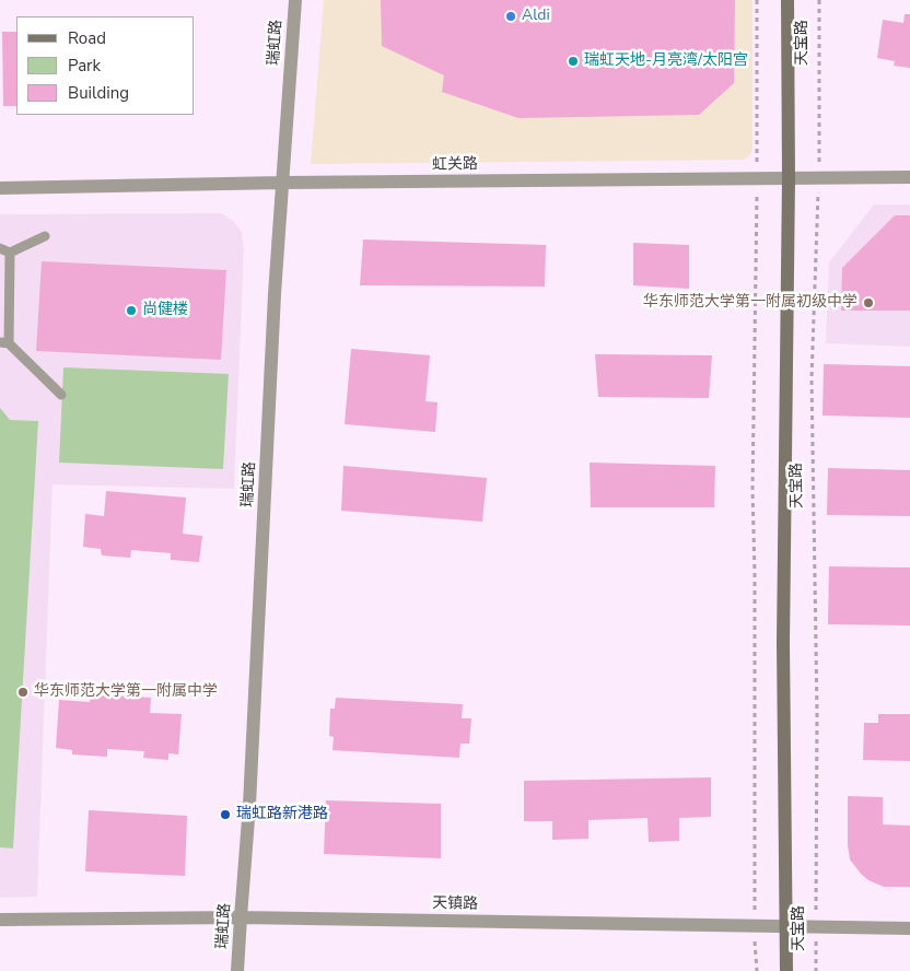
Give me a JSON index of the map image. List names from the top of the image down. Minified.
{"streets":{"street":["瑞虹路","天宝路","虹关路","天镇路"]},"crossings":[["瑞虹路","虹关路"],["瑞虹路","天镇路"],["天宝路","虹关路"],["天宝路","天镇路"]],"places":["Aldi","瑞虹天地-月亮湾/太阳宫","华东师范大学第一附属初级中学","尚健楼","华东师范大学第一附属中学","瑞虹路新港路"],"legend":["Road","Park","Building"]}
